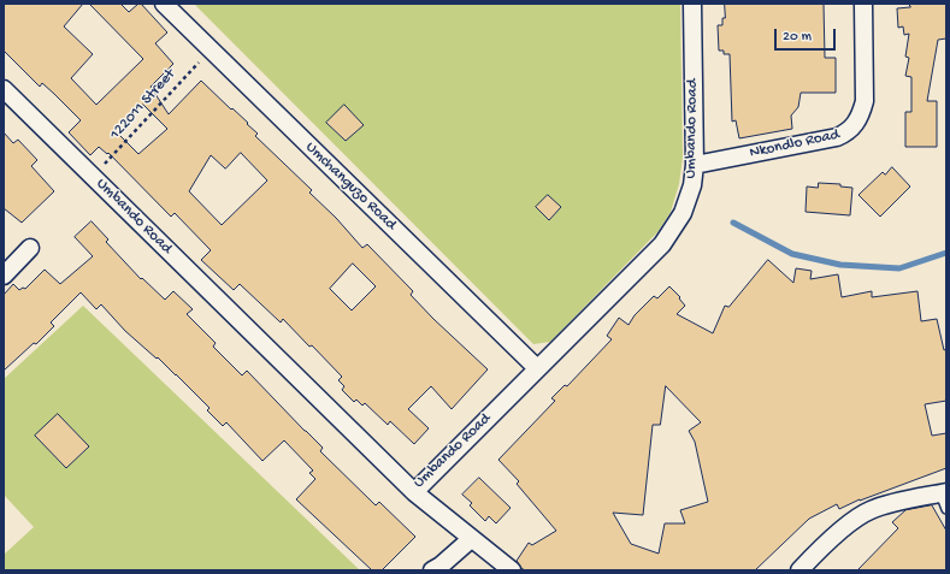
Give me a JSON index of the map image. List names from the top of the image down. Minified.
{"streets":{"street":["Umbando Road","Nkondlo Road","Umchanguzo Road"],"path":["122011 Street"]},"crossings":[["122011 Street","Umbando Road"],["122011 Street","Umchanguzo Road"],["Umbando Road","Nkondlo Road"],["Umbando Road","Umchanguzo Road"]],"scale_bar":"20 m"}
